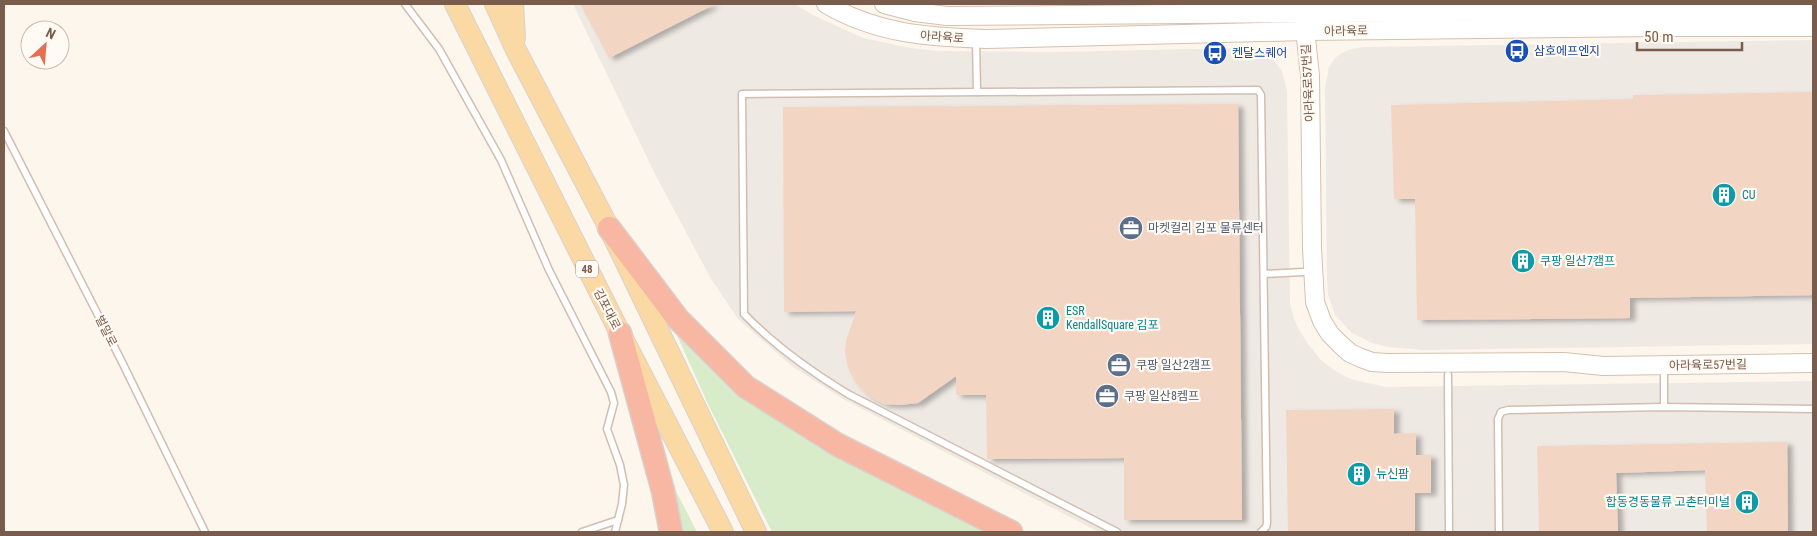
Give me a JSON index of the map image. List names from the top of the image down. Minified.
{"streets":{"main road":["48","김포대로"],"street":["아라육로","아라육로57번길"],"lane":["벌말로"]},"crossings":[["아라육로","아라육로57번길"]],"places":{"bus stop":["삼호에프엔지","켄달스퀘어"],"building":["CU","쿠팡 일산7캠프","ESR KendallSquare 김포","뉴신팜","합동경동물류 고촌터미널"],"office":["마켓컬리 김포 물류센터","쿠팡 일산2캠프","쿠팡 일산8켐프"]},"scale_bar":"50 m","north":"top right"}
